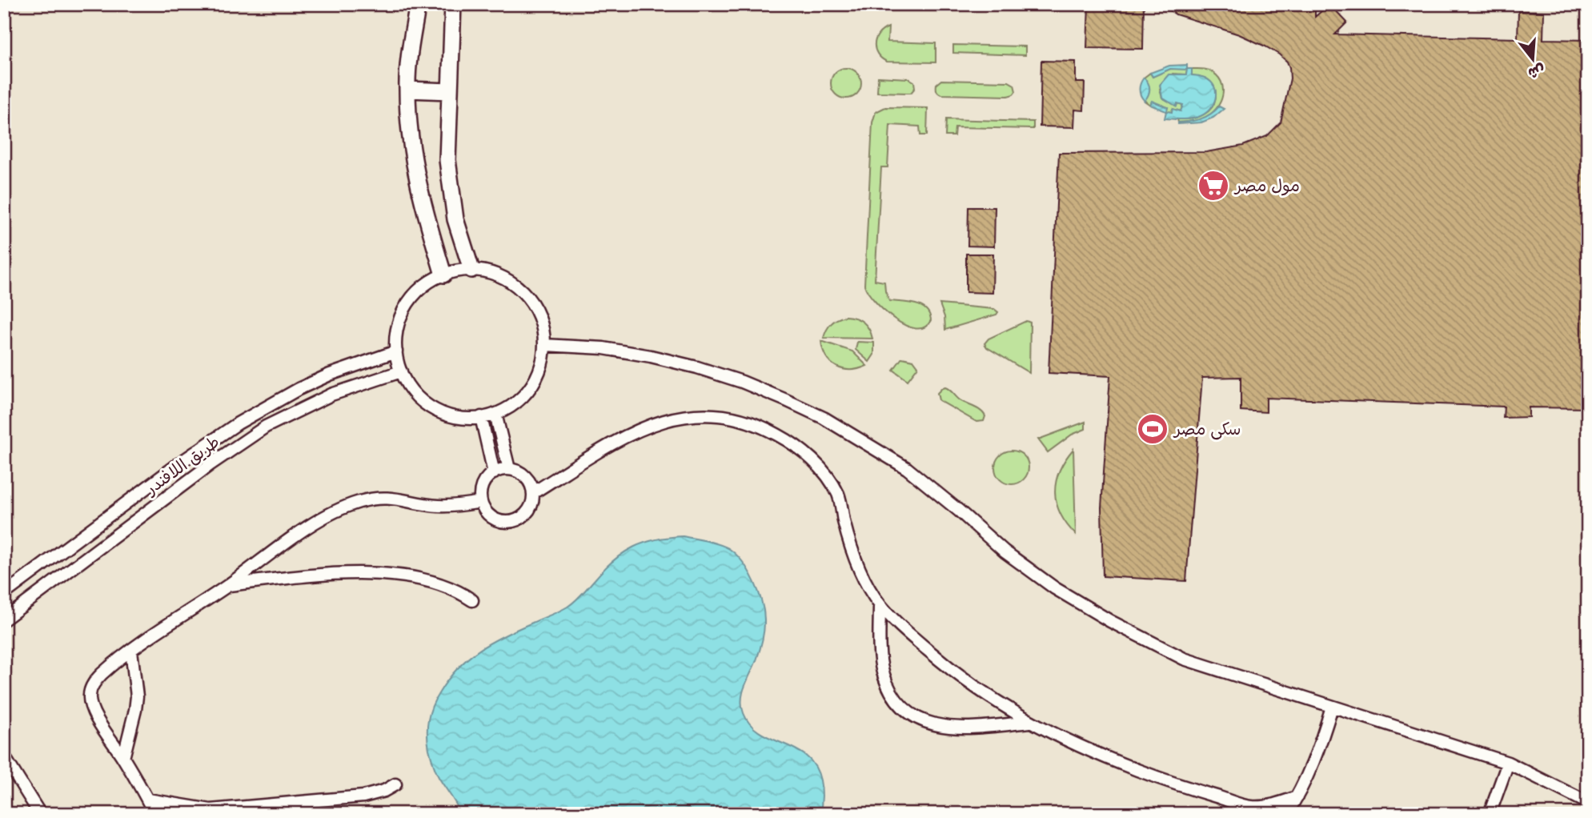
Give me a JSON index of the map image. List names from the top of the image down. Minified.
{"streets":{"street":["طريق اللافندر"]},"places":{"supermarket":["مول مصر"],"sports":["سكى مصر"]},"north":"bottom"}
